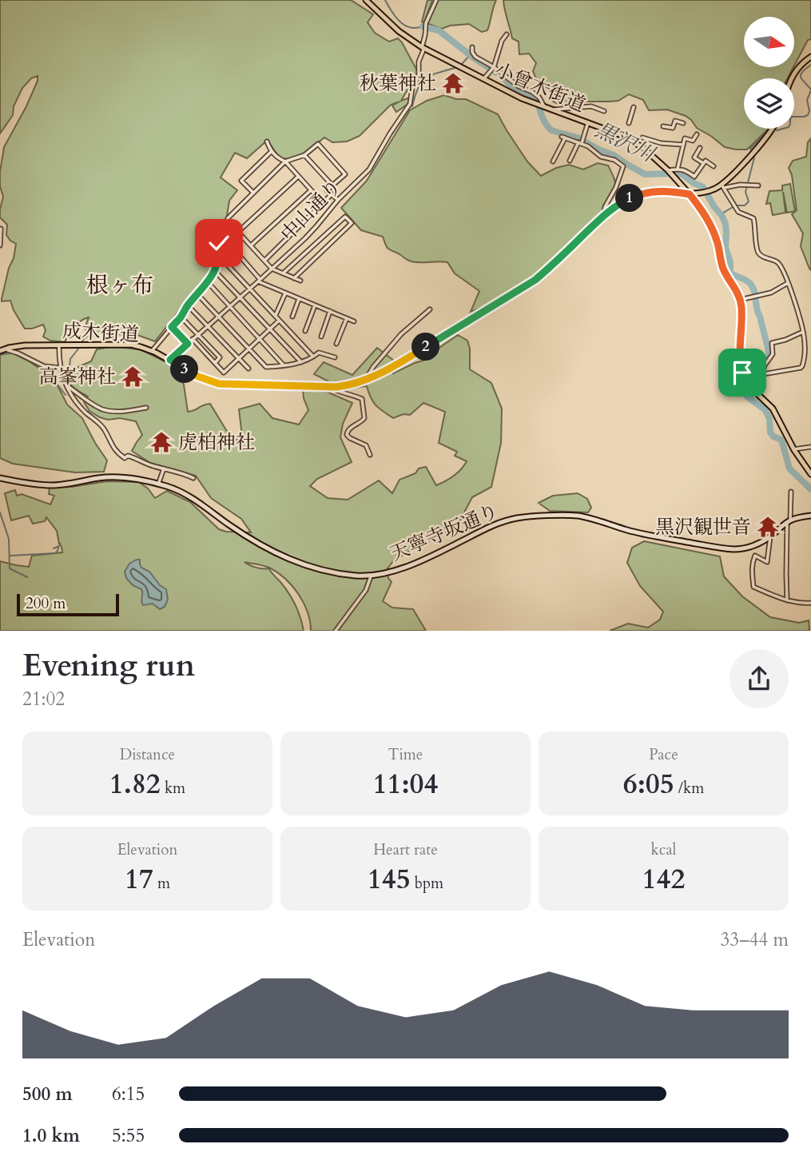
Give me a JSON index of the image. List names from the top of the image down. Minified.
{"streets":{"main road":["小曾木街道","成木街道"],"street":["中山通り","天寧寺坂通り"]},"crossings":[["小曾木街道","中山通り"],["小曾木街道","成木街道"],["中山通り","成木街道"]],"districts":["根ヶ布"],"water":["黒沢川"],"places":{"temple":["秋葉神社","高峯神社","虎柏神社","黒沢観世音"]},"scale_bar":"200 m","north":"right","page":{"pins":["1","2","3"],"scale":"200 m","heading":["Evening run","21:02"],"stats":[["Distance","1.82 km"],["Time","11:04"],["Pace","6:05 /km"],["Elevation","17 m"],["Heart rate","145 bpm"],["kcal","142"]],"chart":["Elevation","33–44 m"],"list":[{"name":"500 m","note":"6:15"},{"name":"1.0 km","note":"5:55"}]}}
